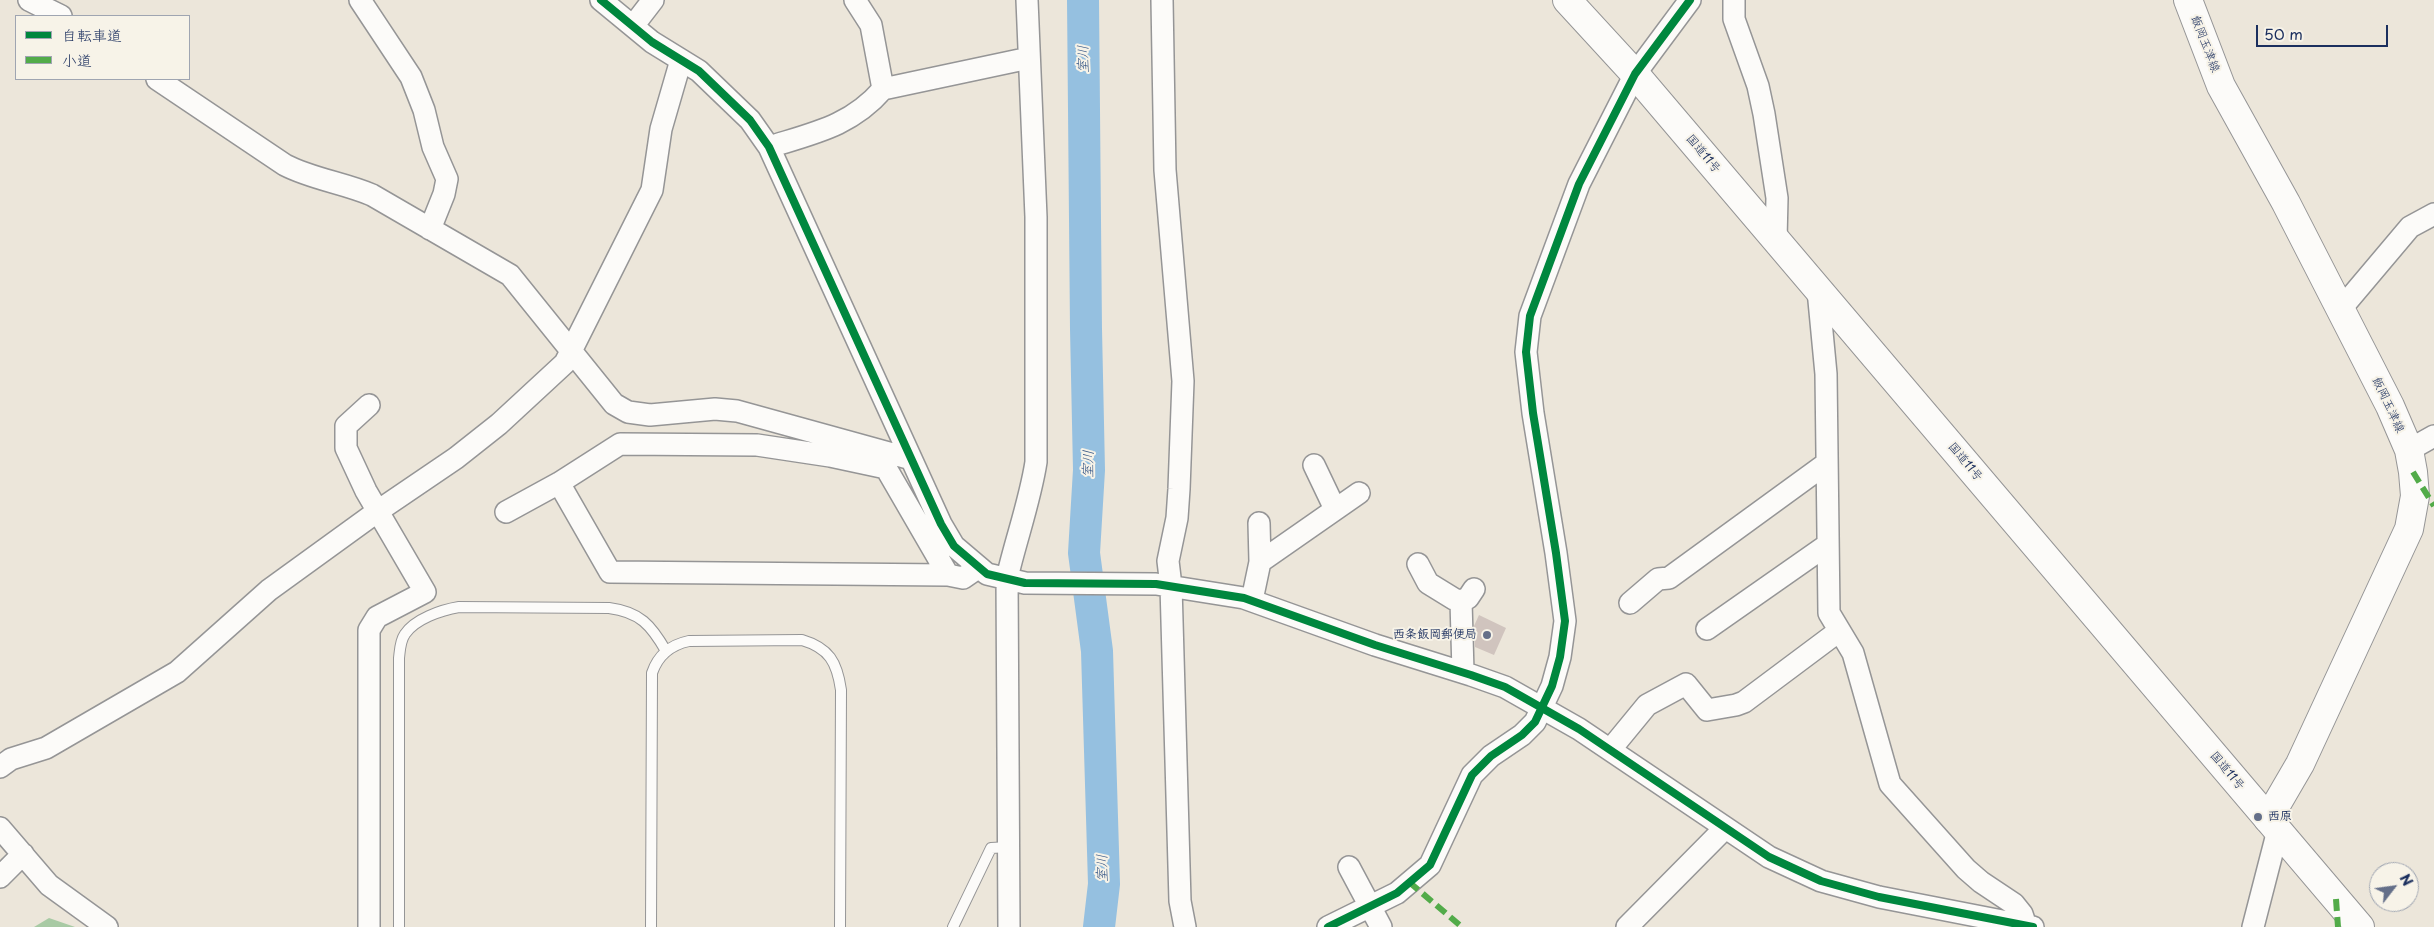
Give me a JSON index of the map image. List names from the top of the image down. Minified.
{"streets":{"main road":["飯岡玉津線","国道11号"]},"crossings":[["飯岡玉津線","国道11号"]],"water":["室川"],"places":["西条飯岡郵便局","西原"],"legend":["自転車道","小道"],"scale_bar":"50 m","north":"top right"}
